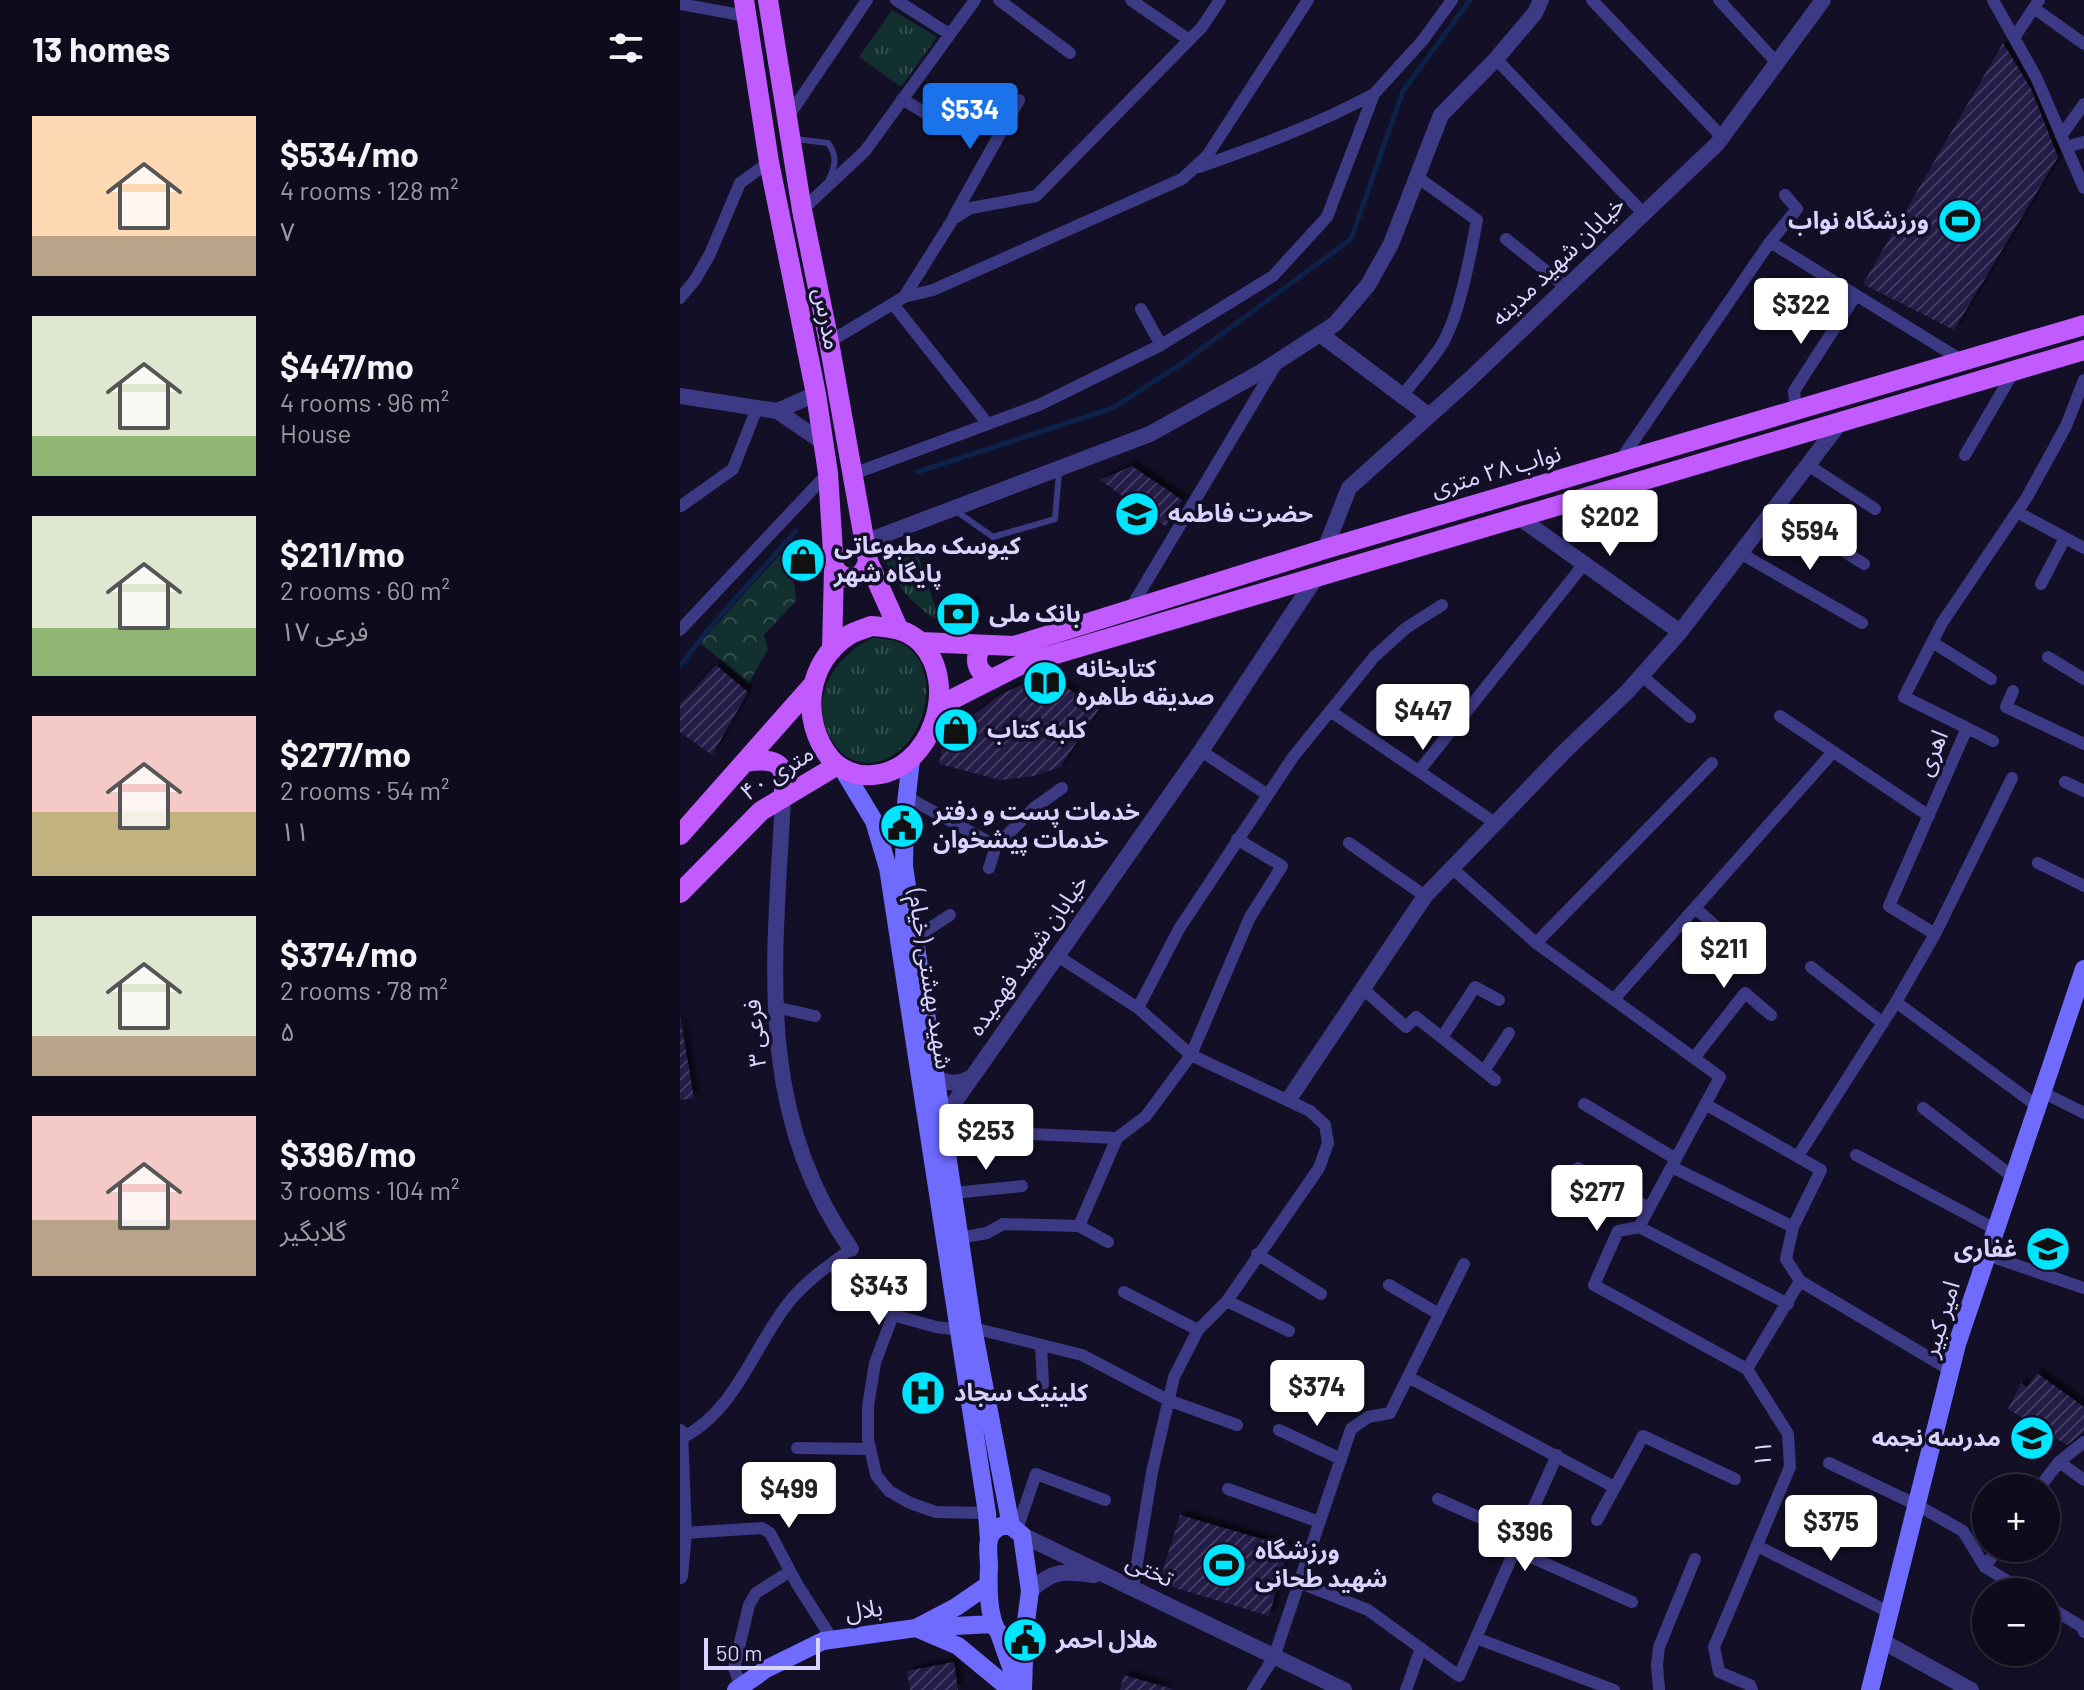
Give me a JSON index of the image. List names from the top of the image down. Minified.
{"streets":{"main road":["مدرس","نواب ۲۸ متری","۴۰ متری","شهید بهشتی (خیام)","امیر کبیر","بلال"],"street":["خیابان شهید مدینه","اهری","خیابان شهید فهمیده","فرعی ۳","۱۱","تختی"]},"crossings":[["خیابان شهید مدینه","نواب ۲۸ متری"],["مدرس","نواب ۲۸ متری"],["مدرس","۴۰ متری"],["مدرس","شهید بهشتی (خیام)"],["نواب ۲۸ متری","۴۰ متری"],["نواب ۲۸ متری","خیابان شهید فهمیده"],["نواب ۲۸ متری","شهید بهشتی (خیام)"],["۴۰ متری","شهید بهشتی (خیام)"],["۴۰ متری","فرعی ۳"],["خیابان شهید فهمیده","شهید بهشتی (خیام)"],["شهید بهشتی (خیام)","تختی"],["شهید بهشتی (خیام)","بلال"]],"places":{"sports":["ورزشگاه نواب","ورزشگاه شهید طحانی"],"school or university":["حضرت فاطمه","غفاری","مدرسه نجمه"],"shop":["کیوسک مطبوعاتی پایگاه شهر","کلبه کتاب"],"bank":["بانک ملی"],"library":["کتابخانه صدیقه طاهره"],"public building":["خدمات پست و دفتر خدمات پیشخوان","هلال احمر"],"hospital":["کلینیک سجاد"]},"scale_bar":"50 m","page":{"heading":"13 homes","price":["$534","$322","$202","$594","$447","$211","$253","$277","$343","$374","$499","$375","$396"],"list":[{"name":"$534/mo","note":"4 rooms · 128 m² · ۷"},{"name":"$447/mo","note":"4 rooms · 96 m² · House"},{"name":"$211/mo","note":"2 rooms · 60 m² · فرعی ۱۷"},{"name":"$277/mo","note":"2 rooms · 54 m² · ۱۱"},{"name":"$374/mo","note":"2 rooms · 78 m² · ۵"},{"name":"$396/mo","note":"3 rooms · 104 m² · گلابگیر"}],"map_buttons":["+","−"],"scale":"50 m"}}
